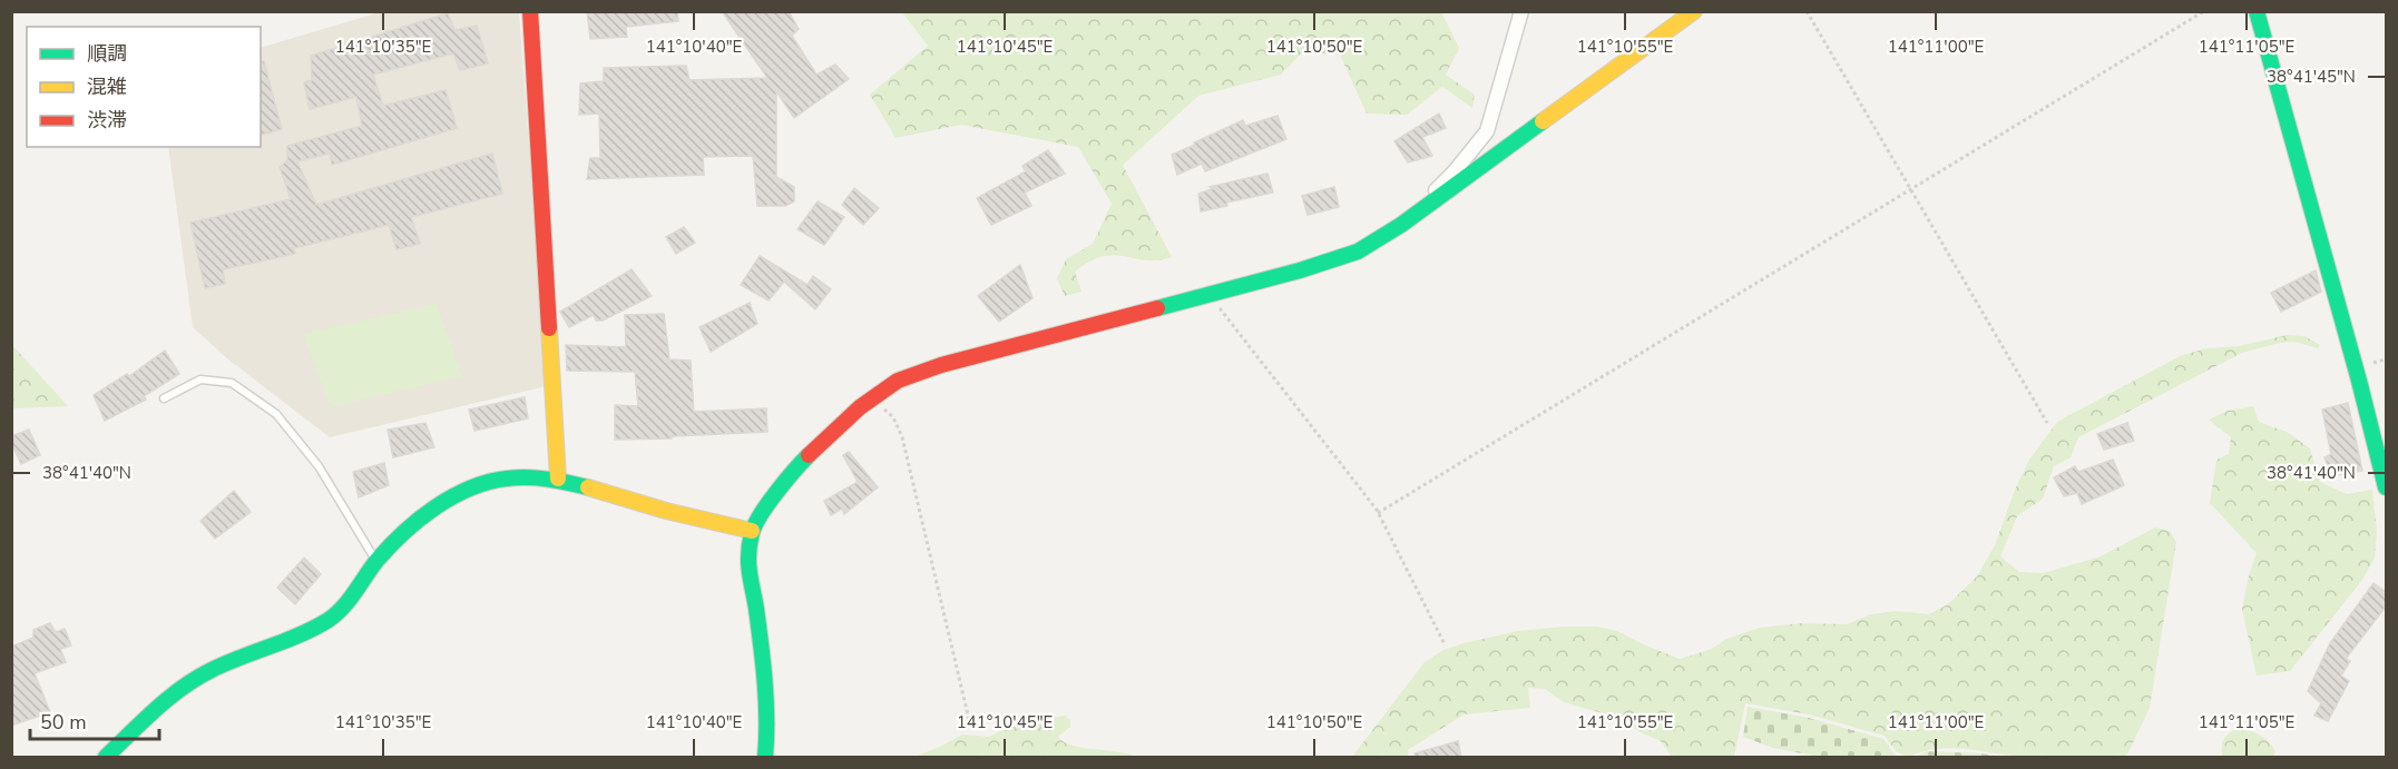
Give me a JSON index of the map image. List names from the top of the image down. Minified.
{"legend":["順調","混雑","渋滞"],"scale_bar":"50 m","coordinates":["141°10'35\"E","141°10'40\"E","141°10'45\"E","141°10'50\"E","141°10'55\"E","141°11'00\"E","141°11'05\"E","38°41'45\"N","38°41'40\"N"]}
